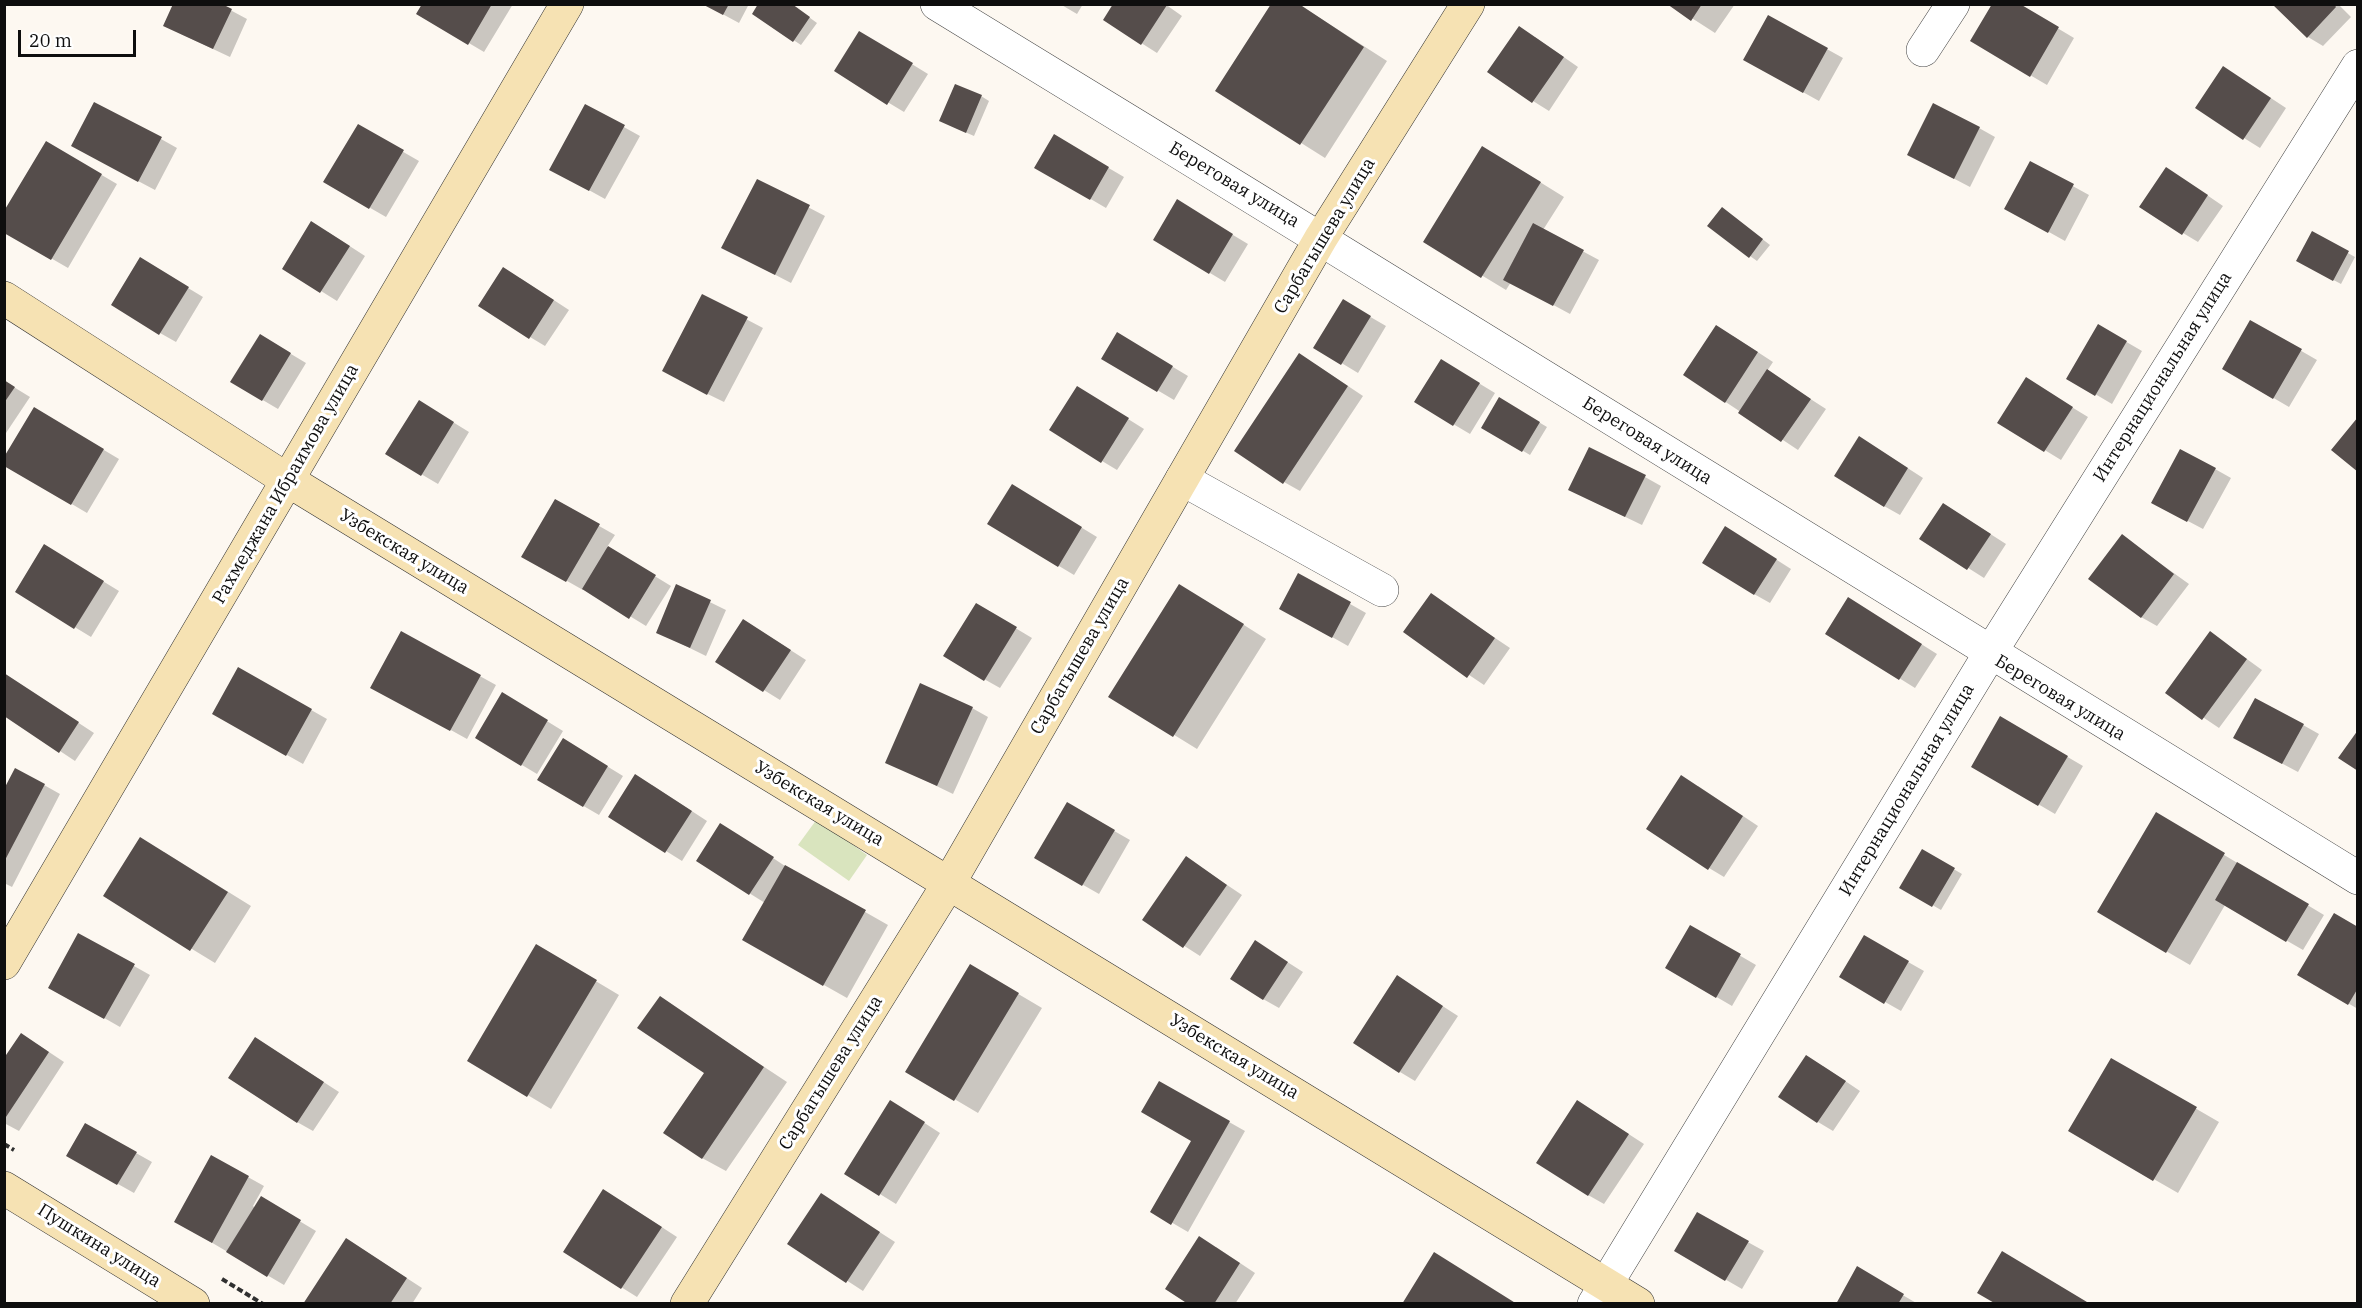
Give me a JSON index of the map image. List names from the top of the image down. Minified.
{"streets":{"street":["Береговая улица","Сарбагышева улица","Интернациональная улица","Рахмеджана Ибраимова улица","Узбекская улица","Пушкина улица"]},"crossings":[["Береговая улица","Сарбагышева улица"],["Береговая улица","Интернациональная улица"],["Сарбагышева улица","Узбекская улица"],["Интернациональная улица","Узбекская улица"],["Рахмеджана Ибраимова улица","Узбекская улица"]],"scale_bar":"20 m"}
